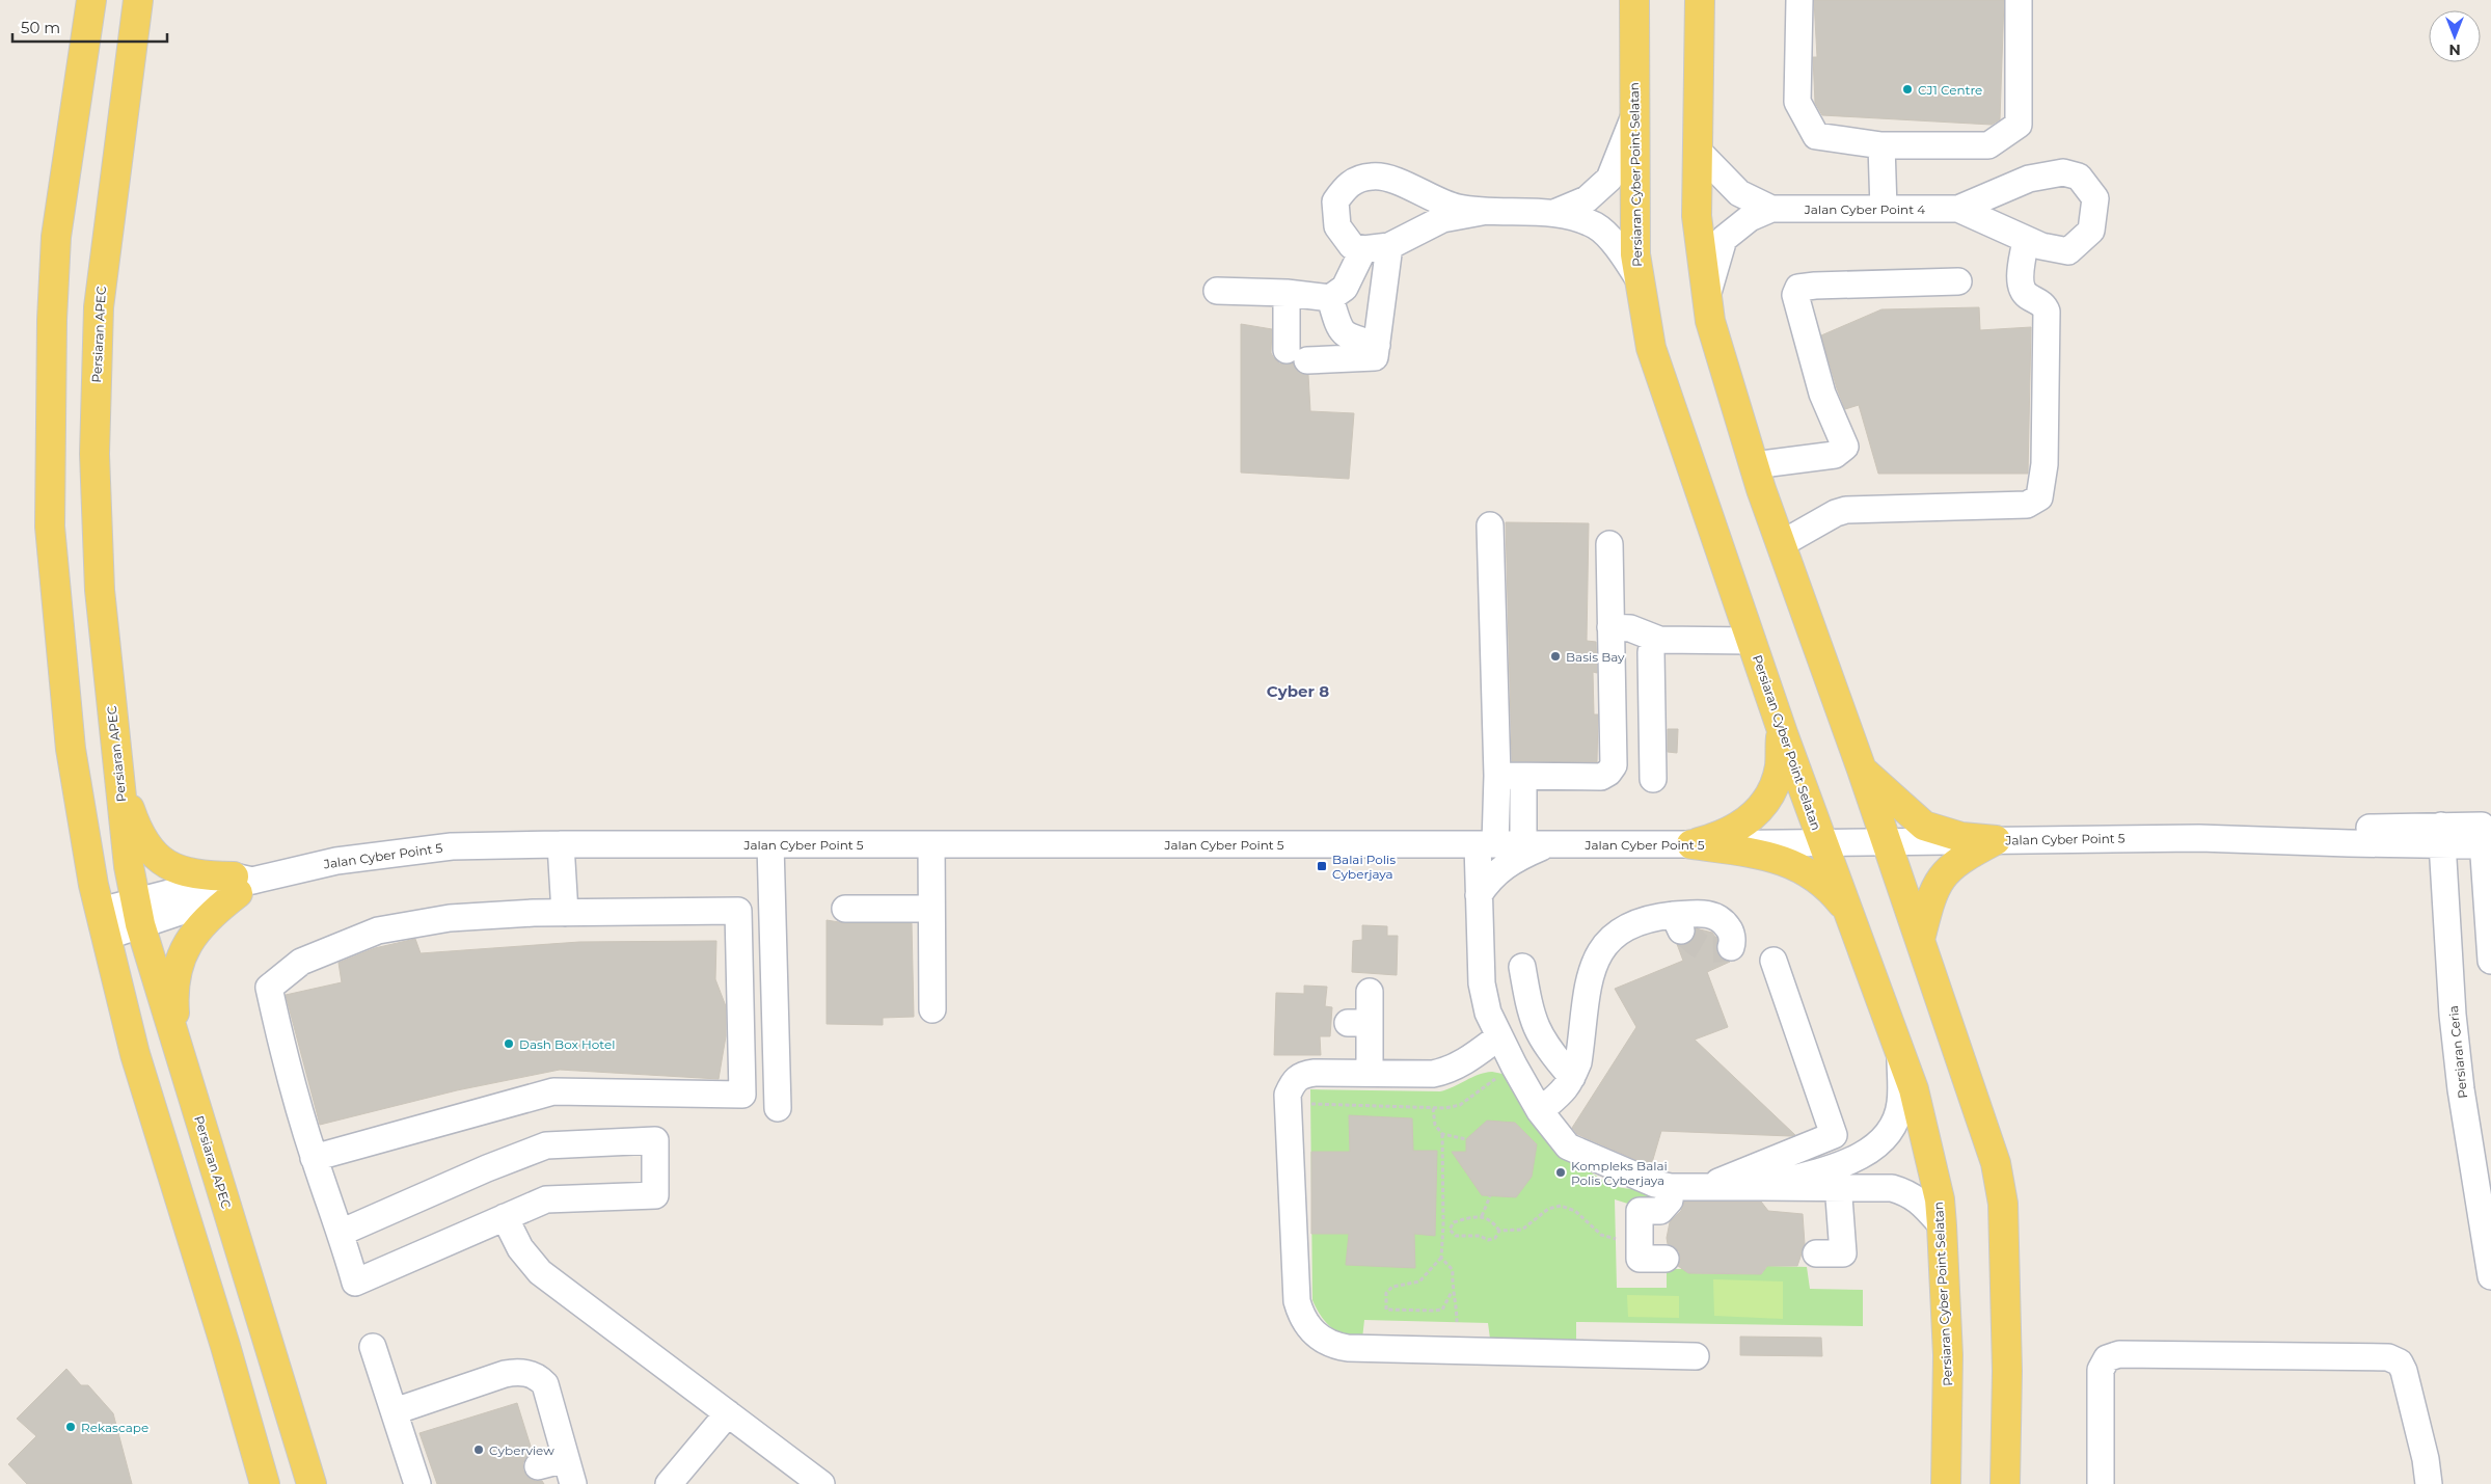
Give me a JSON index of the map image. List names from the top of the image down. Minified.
{"streets":{"main road":["Persiaran Cyber Point Selatan","Persiaran APEC"],"street":["Jalan Cyber Point 4","Jalan Cyber Point 5","Persiaran Ceria"]},"crossings":[["Persiaran Cyber Point Selatan","Jalan Cyber Point 5"],["Persiaran APEC","Jalan Cyber Point 5"],["Jalan Cyber Point 5","Persiaran Ceria"]],"districts":["Cyber 8"],"places":{"other":["CJ1 Centre","Basis Bay","Dash Box Hotel","Kompleks Balai Polis Cyberjaya","Rekascape","Cyberview"],"transit":["Balai Polis Cyberjaya"]},"scale_bar":"50 m","north":"bottom"}
